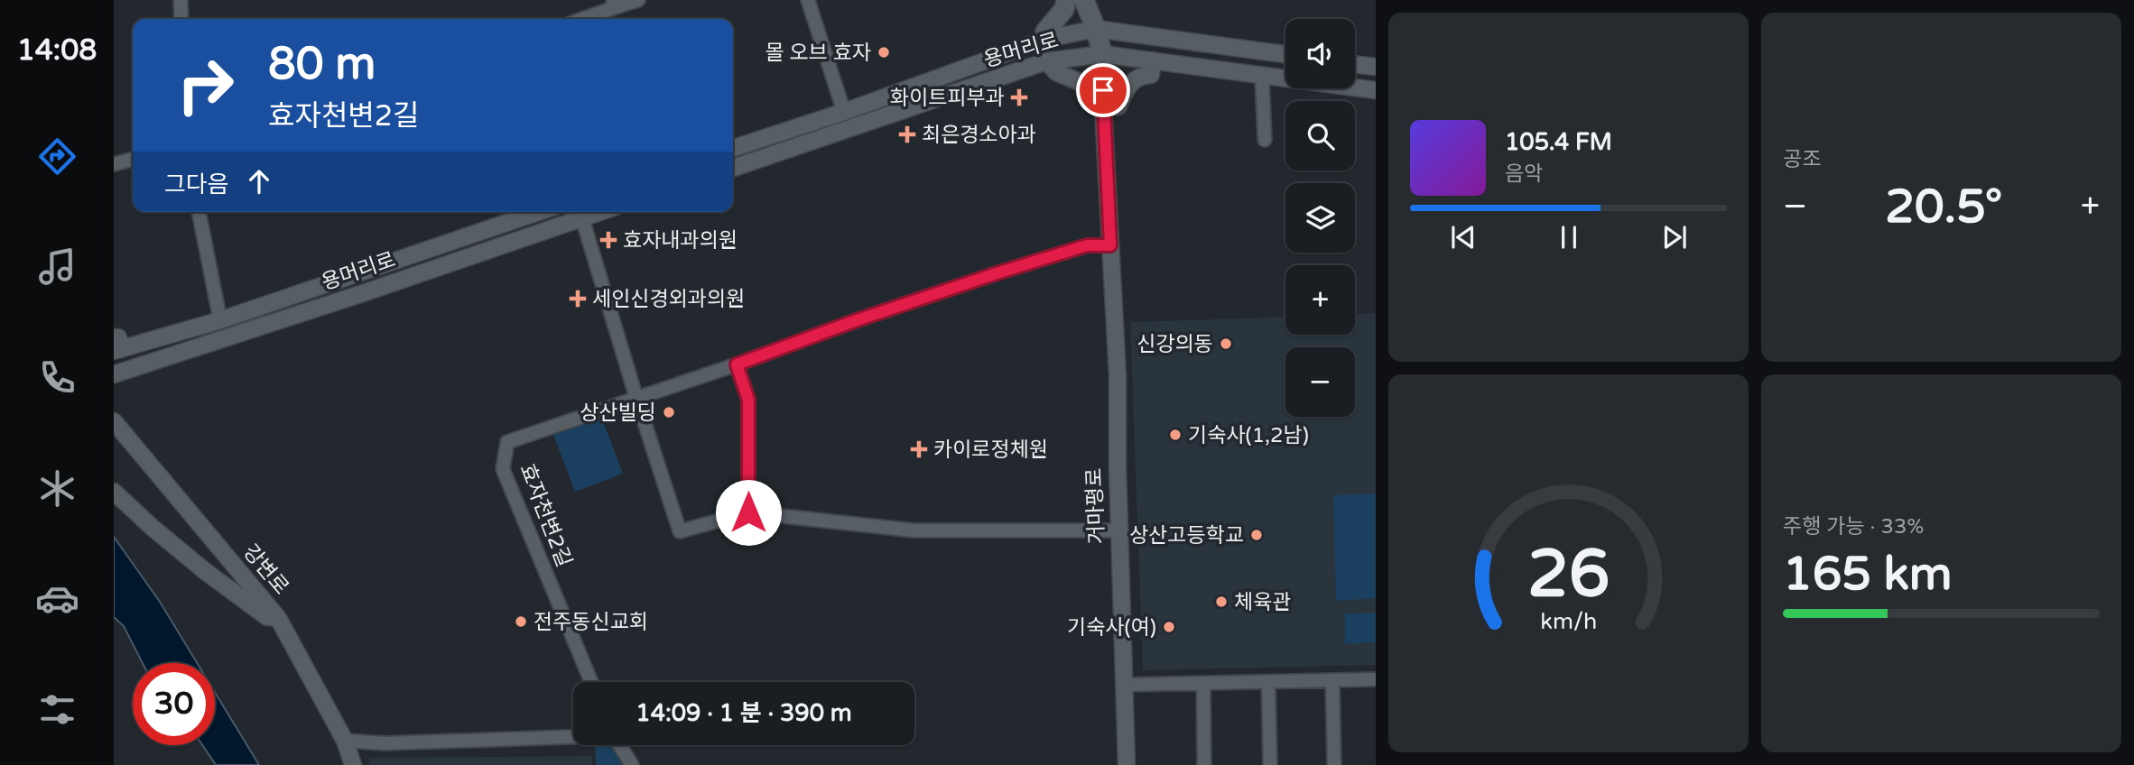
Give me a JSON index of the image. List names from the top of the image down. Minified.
{"streets":{"main road":["거마평로"],"street":["용머리로","효자천변2길","강변로"]},"crossings":[["용머리로","거마평로"],["거마평로","효자천변2길"]],"places":{"other":["몰 오브 효자","신강의동","상산빌딩","기숙사(1,2남)","상산고등학교","체육관","전주동신교회","기숙사(여)"],"health":["화이트피부과","최은경소아과","효자내과의원","세인신경외과의원","카이로정체원"]},"page":{"tabs":"14:08","tile":["공조",["주행 가능 · 33%","165 km"]],"map_buttons":["+","−"],"turn":["80 m","효자천변2길"],"song":["105.4 FM","음악"],"then":"그다음","heat":["−","20.5°","+"],"limit":"30","trip":"14:09 · 1 분 · 390 m","gauge":["26","km/h"]}}
